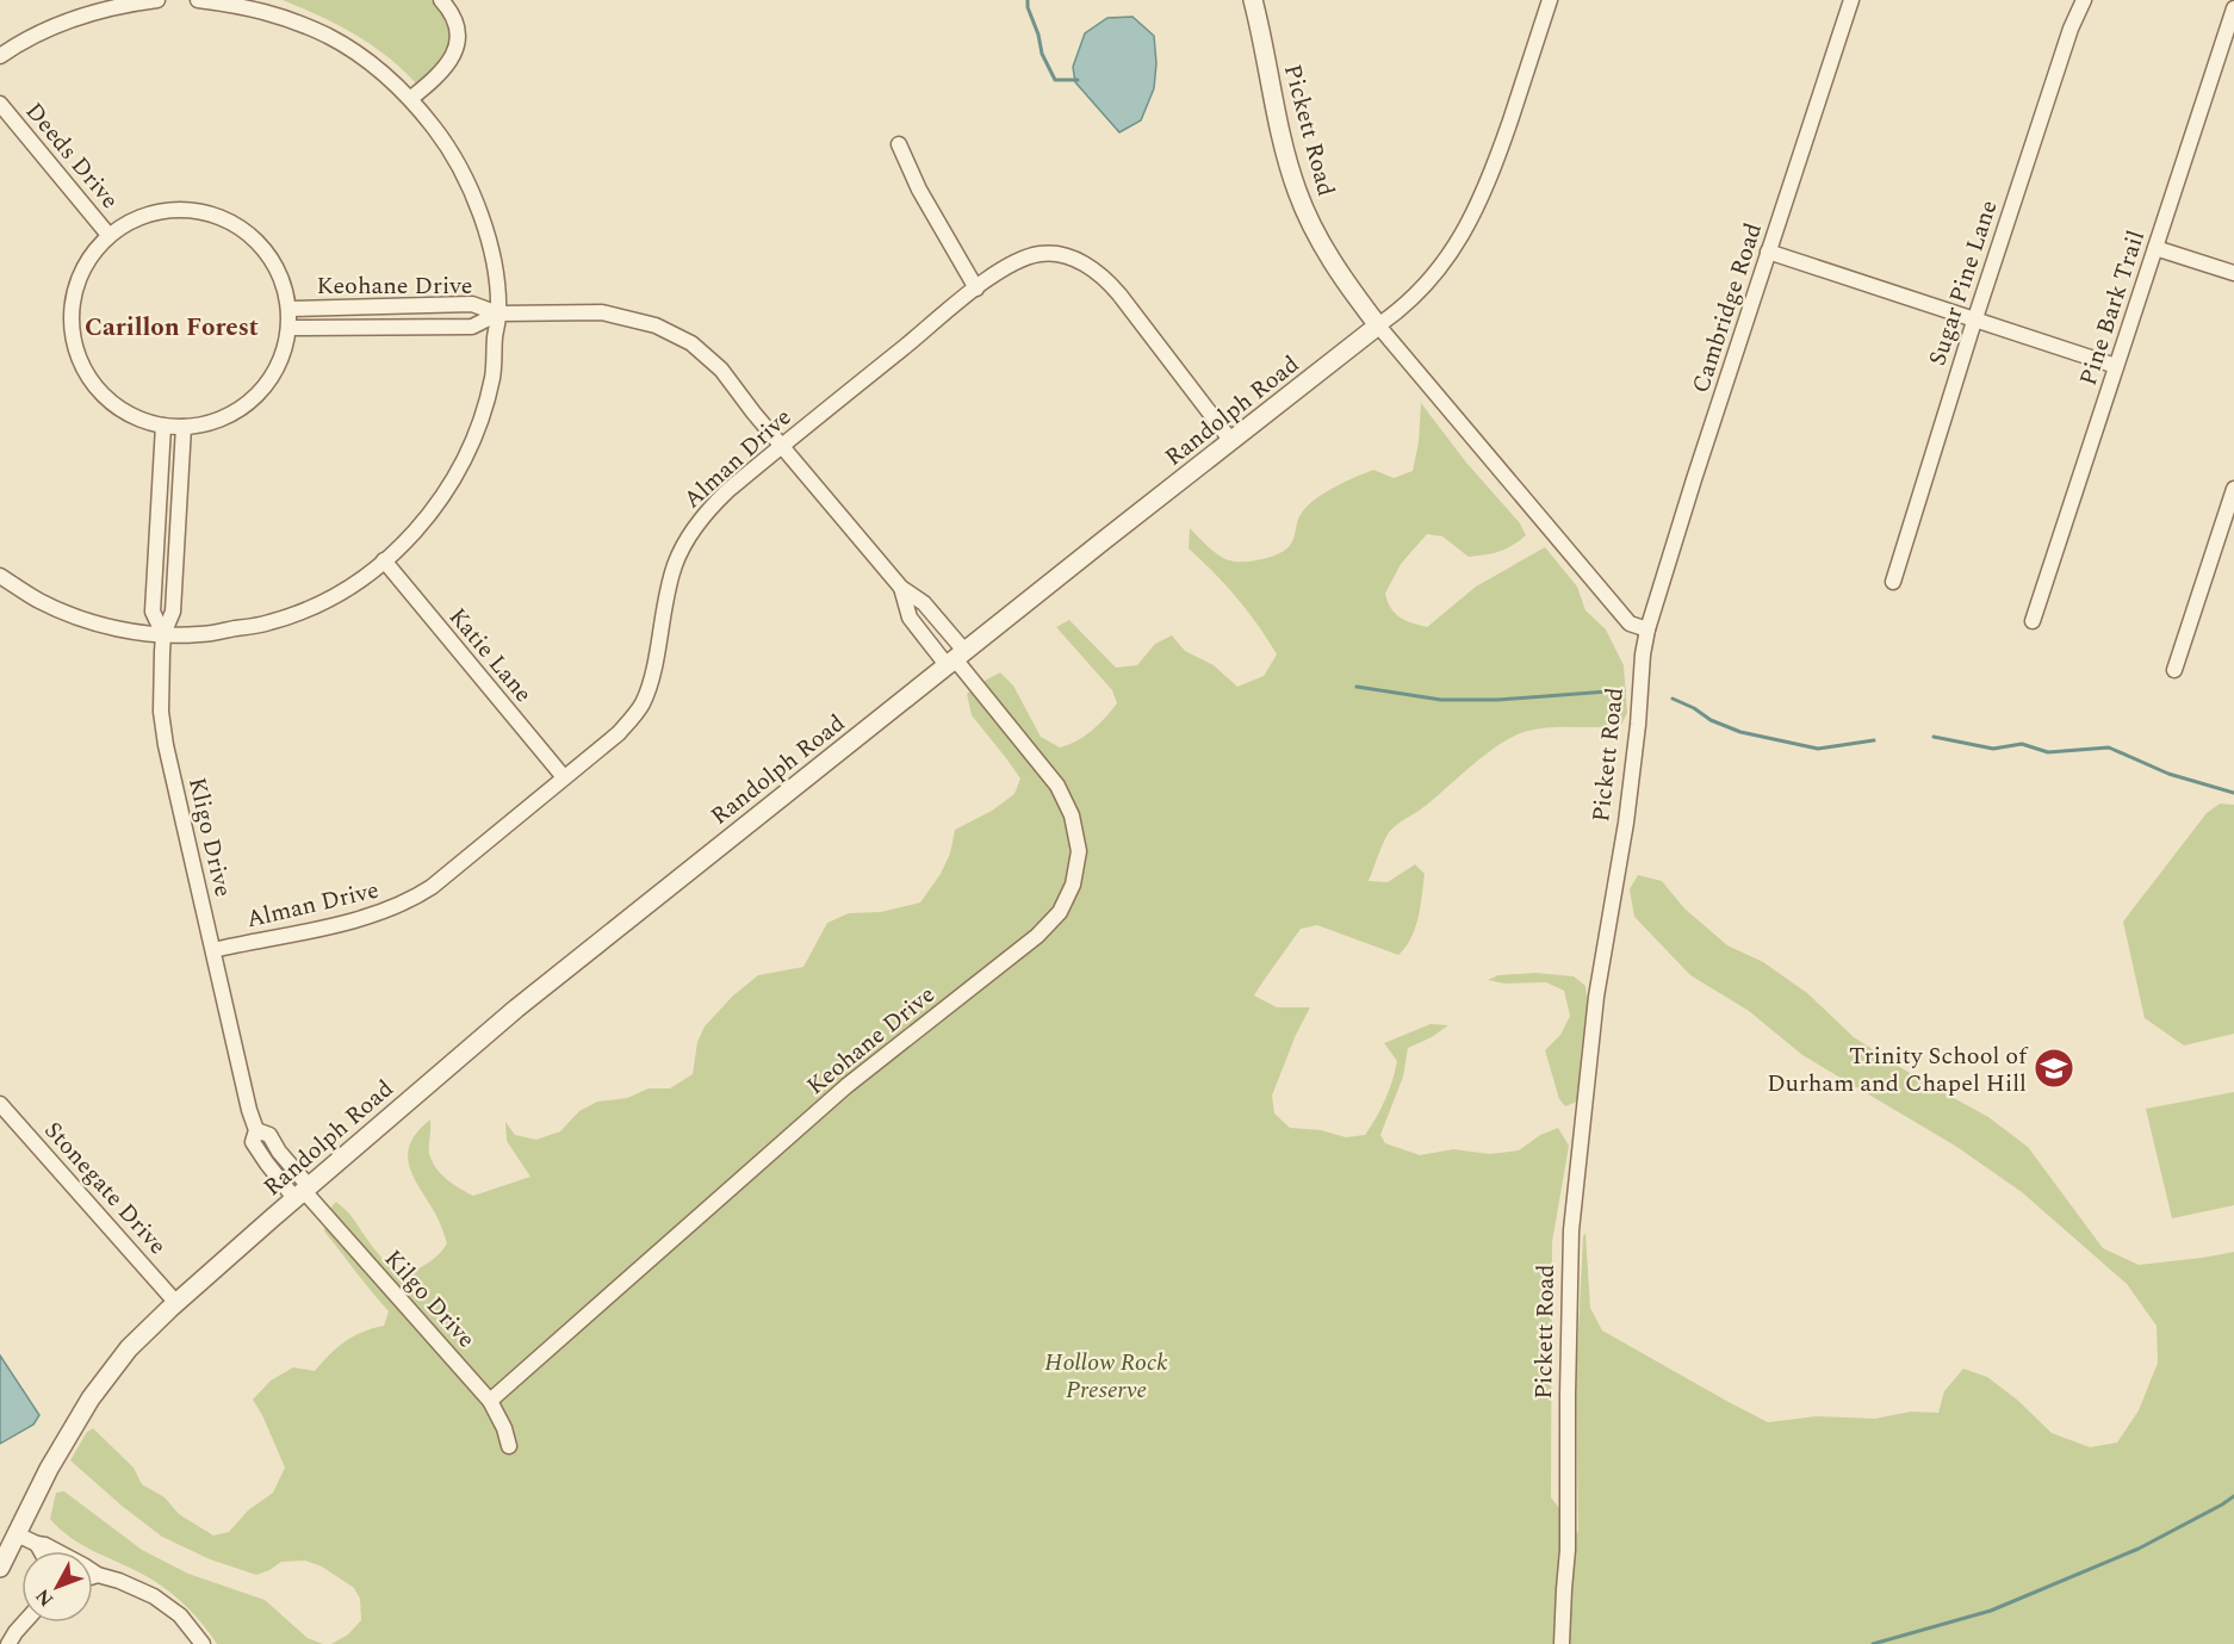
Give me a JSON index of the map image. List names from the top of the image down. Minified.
{"streets":{"street":["Pickett Road","Deeds Drive","Sugar Pine Lane","Keohane Drive","Cambridge Road","Pine Bark Trail","Randolph Road","Alman Drive","Katie Lane","Kligo Drive","Stonegate Drive","Kilgo Drive"]},"crossings":[["Pickett Road","Cambridge Road"],["Pickett Road","Randolph Road"],["Deeds Drive","Keohane Drive"],["Deeds Drive","Kligo Drive"],["Keohane Drive","Randolph Road"],["Keohane Drive","Alman Drive"],["Keohane Drive","Kligo Drive"],["Keohane Drive","Kilgo Drive"],["Randolph Road","Alman Drive"],["Randolph Road","Kligo Drive"],["Randolph Road","Stonegate Drive"],["Randolph Road","Kilgo Drive"],["Alman Drive","Katie Lane"],["Alman Drive","Kligo Drive"],["Kligo Drive","Kilgo Drive"]],"districts":["Carillon Forest"],"parks":["Hollow Rock Preserve"],"places":{"school or university":["Trinity School of Durham and Chapel Hill"]},"north":"bottom left"}
